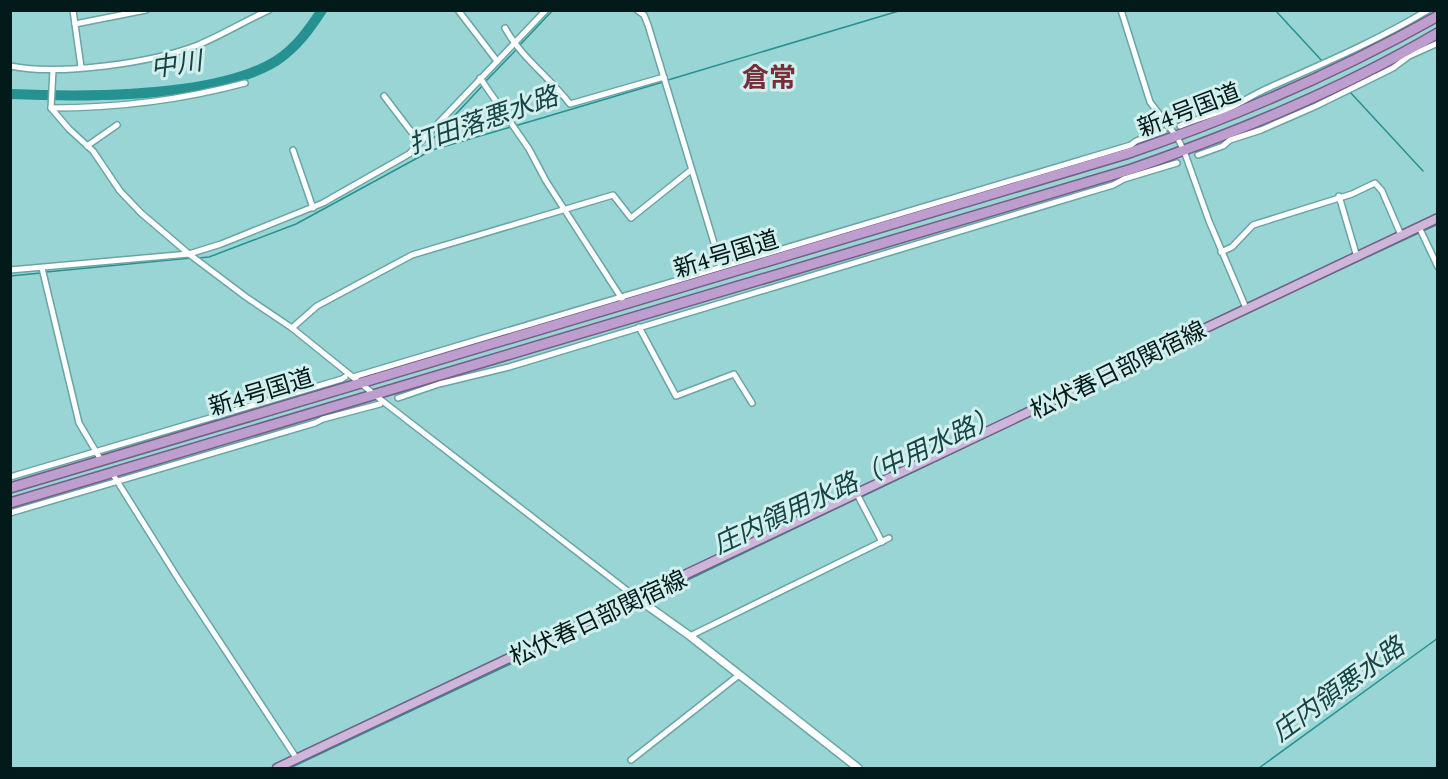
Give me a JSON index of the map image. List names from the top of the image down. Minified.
{"streets":{"highway":["新4号国道"],"main road":["松伏春日部関宿線"]},"districts":["倉常"],"water":["中川","打田落悪水路","庄内領用水路（中用水路）","庄内領悪水路"]}
